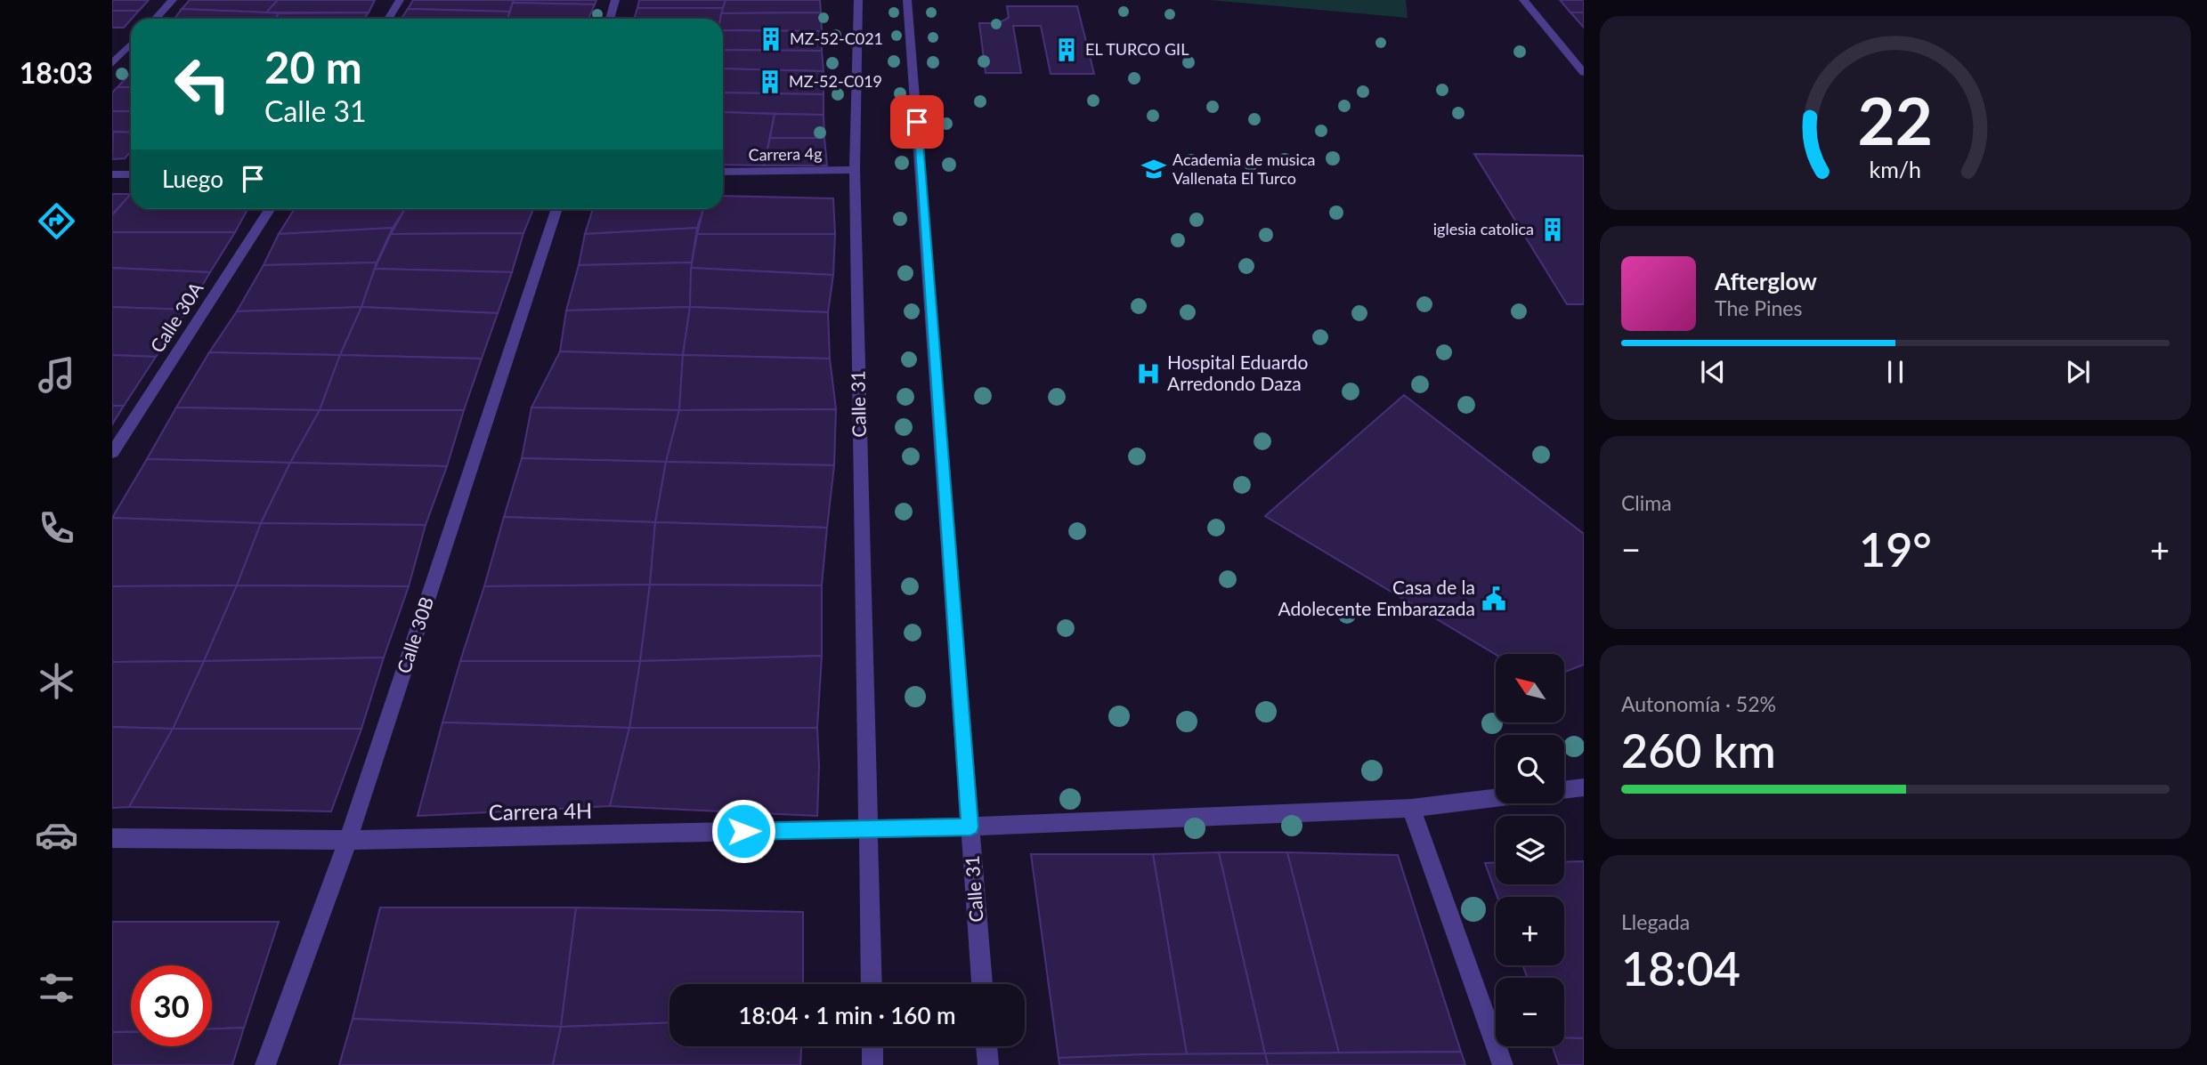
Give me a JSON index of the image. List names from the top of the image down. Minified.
{"streets":{"street":["Carrera 4g","Calle 30A","Calle 31","Calle 30B","Carrera 4H"]},"crossings":[["Carrera 4g","Calle 31"],["Calle 31","Carrera 4H"],["Calle 30B","Carrera 4H"]],"places":{"building":["MZ-52-C021","EL TURCO GIL","MZ-52-C019","iglesia catolica"],"school or university":["Academia de musica Vallenata El Turco"],"hospital":["Hospital Eduardo Arredondo Daza"],"public building":["Casa de la Adolecente Embarazada"]},"north":"top left","page":{"tabs":"18:03","turn":["20 m","Calle 31"],"then":"Luego","song":["Afterglow","The Pines"],"tile":["Clima",["Autonomía · 52%","260 km"],["Llegada","18:04"]],"heat":["−","19°","+"],"map_buttons":["+","−"],"limit":"30","trip":"18:04 · 1 min · 160 m","gauge":["22","km/h"]}}
